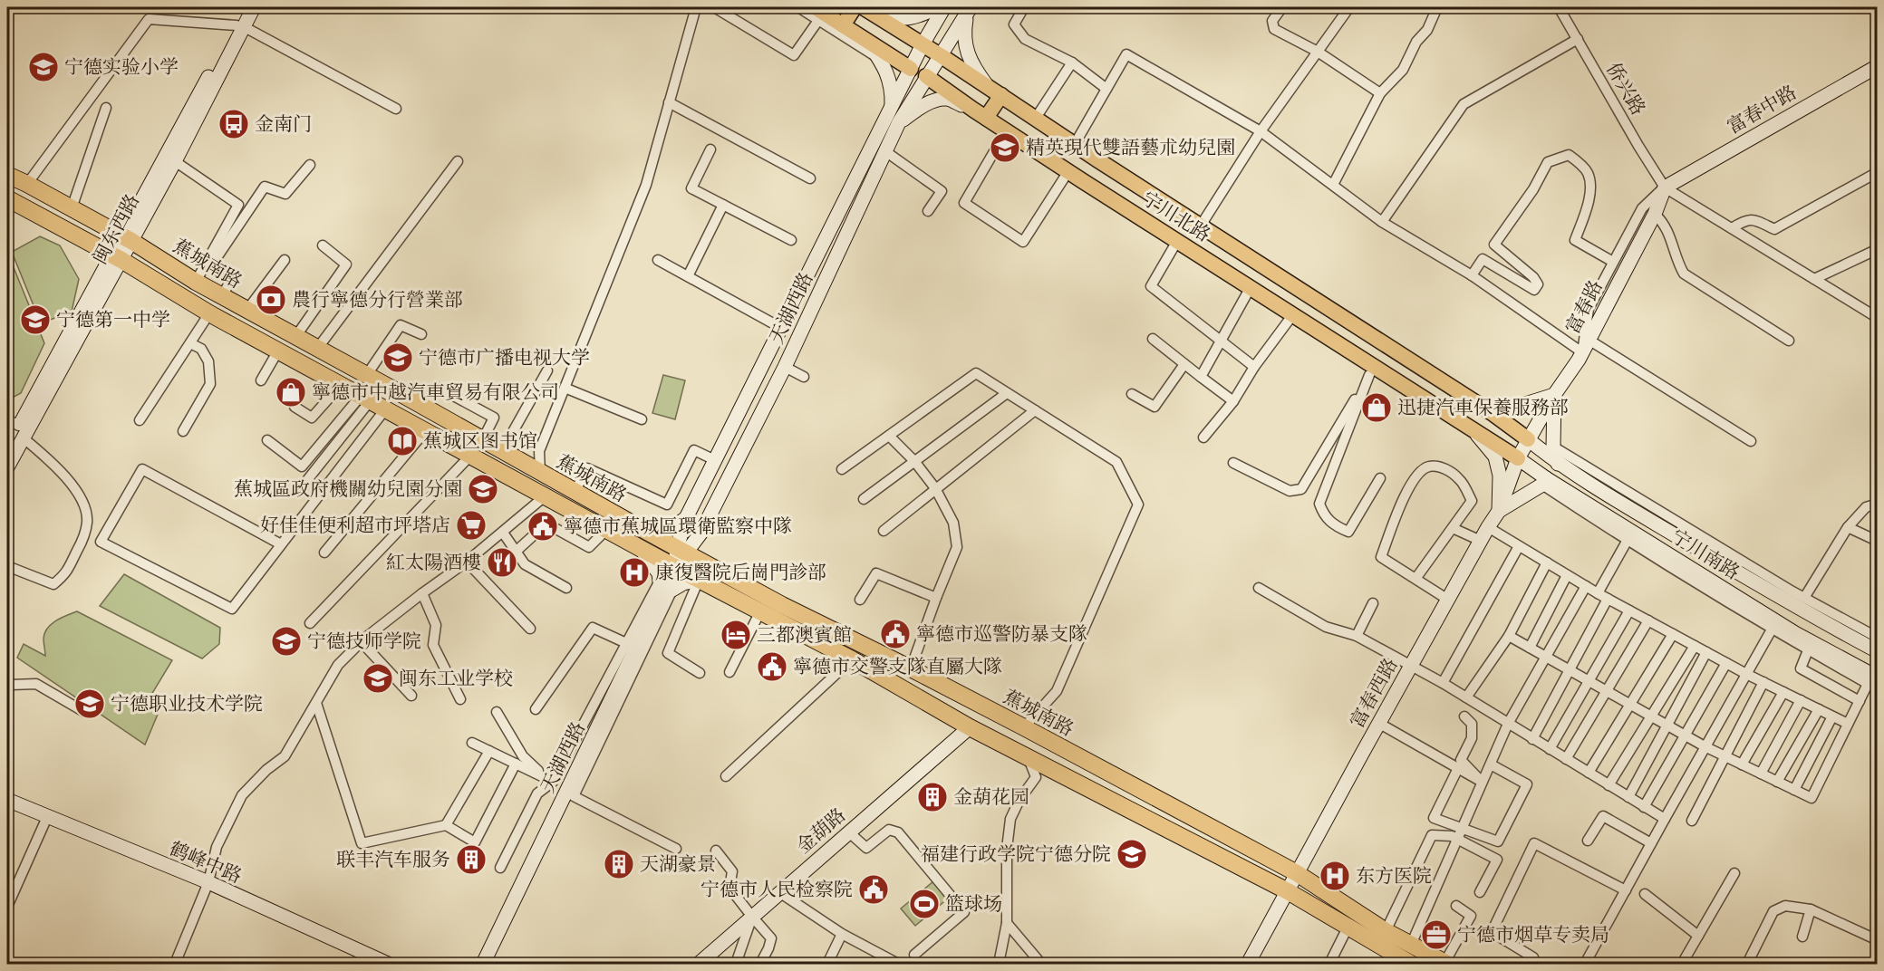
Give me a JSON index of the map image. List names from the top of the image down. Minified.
{"streets":{"highway":["蕉城南路"],"main road":["富春中路","宁川北路","闽东西路","富春路","天湖西路","宁川南路","富春西路","金葫路","鹤峰中路"],"street":["侨兴路"]},"crossings":[["侨兴路","富春中路"],["侨兴路","富春路"],["富春中路","富春路"],["宁川北路","富春路"],["宁川北路","天湖西路"],["宁川北路","宁川南路"],["宁川北路","富春西路"],["闽东西路","蕉城南路"],["蕉城南路","天湖西路"],["蕉城南路","富春西路"],["蕉城南路","金葫路"],["富春路","宁川南路"],["富春路","富春西路"],["宁川南路","富春西路"]],"places":{"school or university":["宁德实验小学","精英現代雙語藝朮幼兒園","宁德第一中学","宁德市广播电视大学","蕉城區政府機關幼兒園分園","宁德技师学院","闽东工业学校","宁德职业技术学院","福建行政学院宁德分院"],"bus stop":["金南门"],"bank":["農行寧德分行營業部"],"shop":["寧德市中越汽車貿易有限公司","迅捷汽車保養服務部"],"library":["蕉城区图书馆"],"supermarket":["好佳佳便利超市坪塔店"],"public building":["寧德市蕉城區環衛監察中隊","寧德市巡警防暴支隊","寧德市交警支隊直屬大隊","宁德市人民检察院"],"restaurant":["紅太陽酒樓"],"hospital":["康復醫院后崗門診部","东方医院"],"hotel":["三都澳賓館"],"building":["金葫花园","联丰汽车服务","天湖豪景"],"sports":["篮球场"],"office":["宁德市烟草专卖局"]}}
